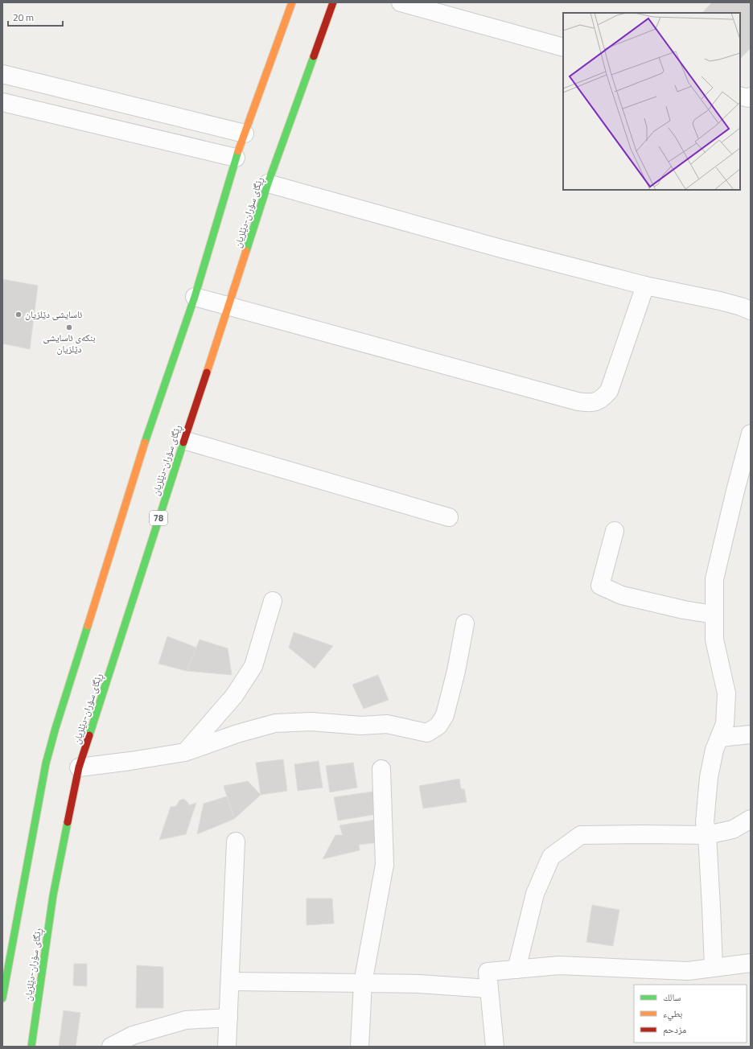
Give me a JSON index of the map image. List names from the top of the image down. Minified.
{"streets":{"main road":["ڕێگای سۆران-دێلزیان","78"]},"places":["ئاسایشی دێلزیان","بنکەی ئاسایشی دێلزیان"],"legend":["سالك","بطيء","مزدحم"],"scale_bar":"20 m"}
